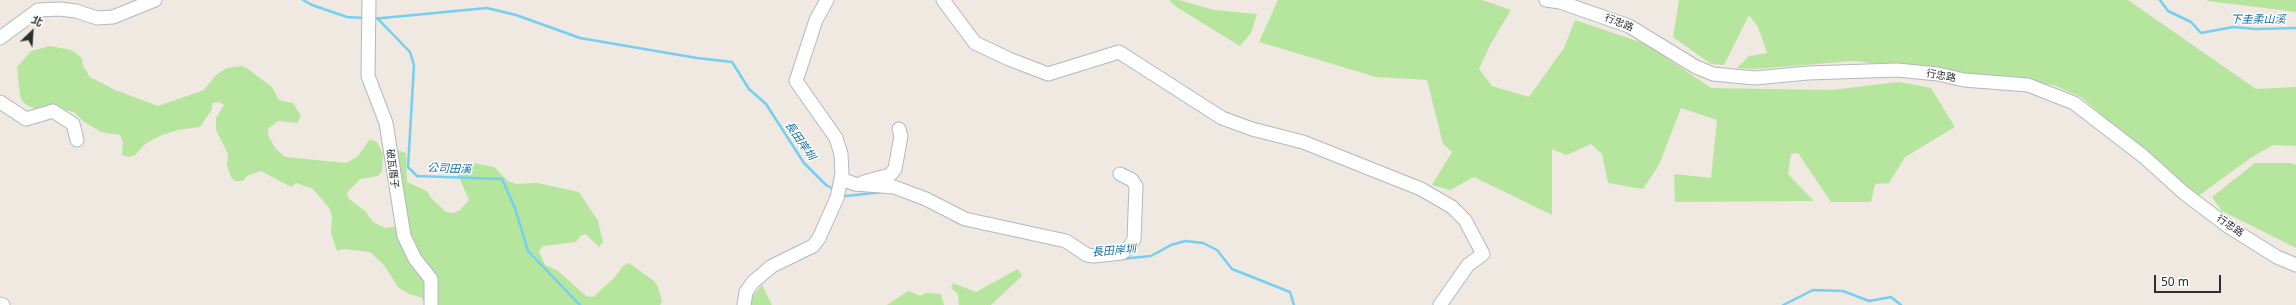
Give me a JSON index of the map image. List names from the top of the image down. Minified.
{"streets":{"street":["行忠路","破瓦厝子"]},"water":["下圭柔山溪","長田岸圳","公司田溪"],"scale_bar":"50 m","north":"top right"}
